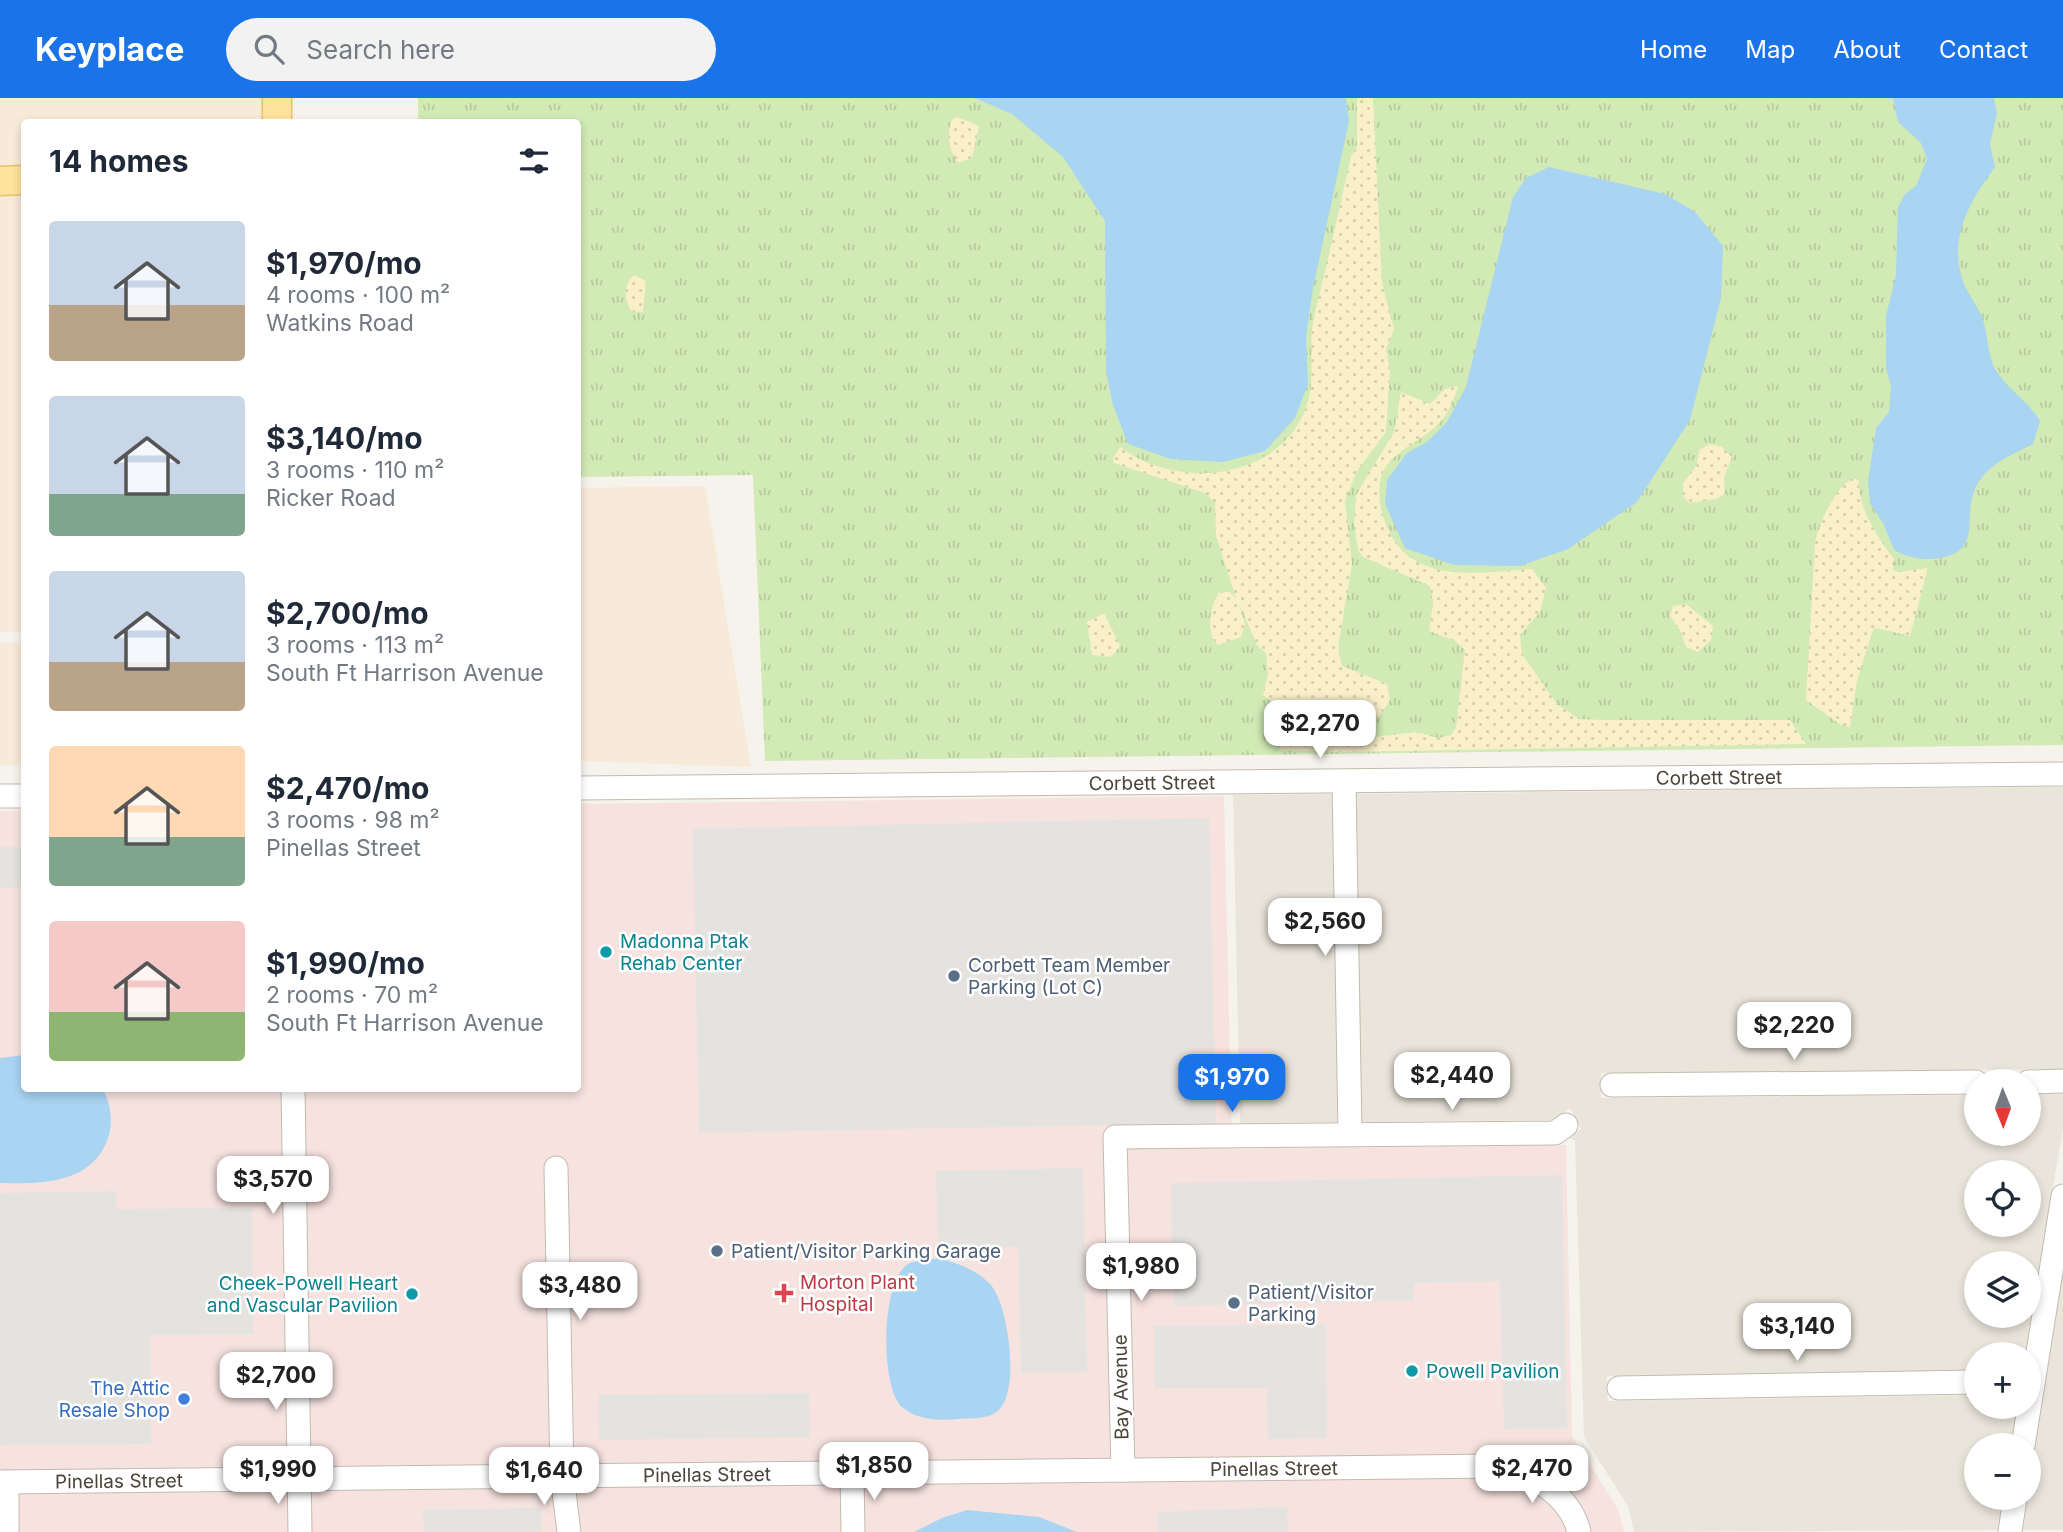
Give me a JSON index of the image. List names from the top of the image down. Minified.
{"streets":{"street":["Corbett Street","Bay Avenue","Pinellas Street"]},"crossings":[["Bay Avenue","Pinellas Street"]],"places":{"other":["Madonna Ptak Rehab Center","Corbett Team Member Parking (Lot C)","Patient/Visitor Parking Garage","Cheek-Powell Heart and Vascular Pavilion","Patient/Visitor Parking","Powell Pavilion","The Attic Resale Shop"],"health":["Morton Plant Hospital"]},"north":"bottom","page":{"header":"Keyplace","search":"Search here","nav":["Home","Map","About","Contact"],"heading":"14 homes","list":[{"name":"$1,970/mo","note":"4 rooms · 100 m² · Watkins Road"},{"name":"$3,140/mo","note":"3 rooms · 110 m² · Ricker Road"},{"name":"$2,700/mo","note":"3 rooms · 113 m² · South Ft Harrison Avenue"},{"name":"$2,470/mo","note":"3 rooms · 98 m² · Pinellas Street"},{"name":"$1,990/mo","note":"2 rooms · 70 m² · South Ft Harrison Avenue"}],"price":["$2,270","$2,560","$2,220","$2,440","$1,970","$3,570","$1,980","$3,480","$3,140","$2,700","$1,850","$2,470","$1,990","$1,640"],"map_buttons":["+","−"]}}
